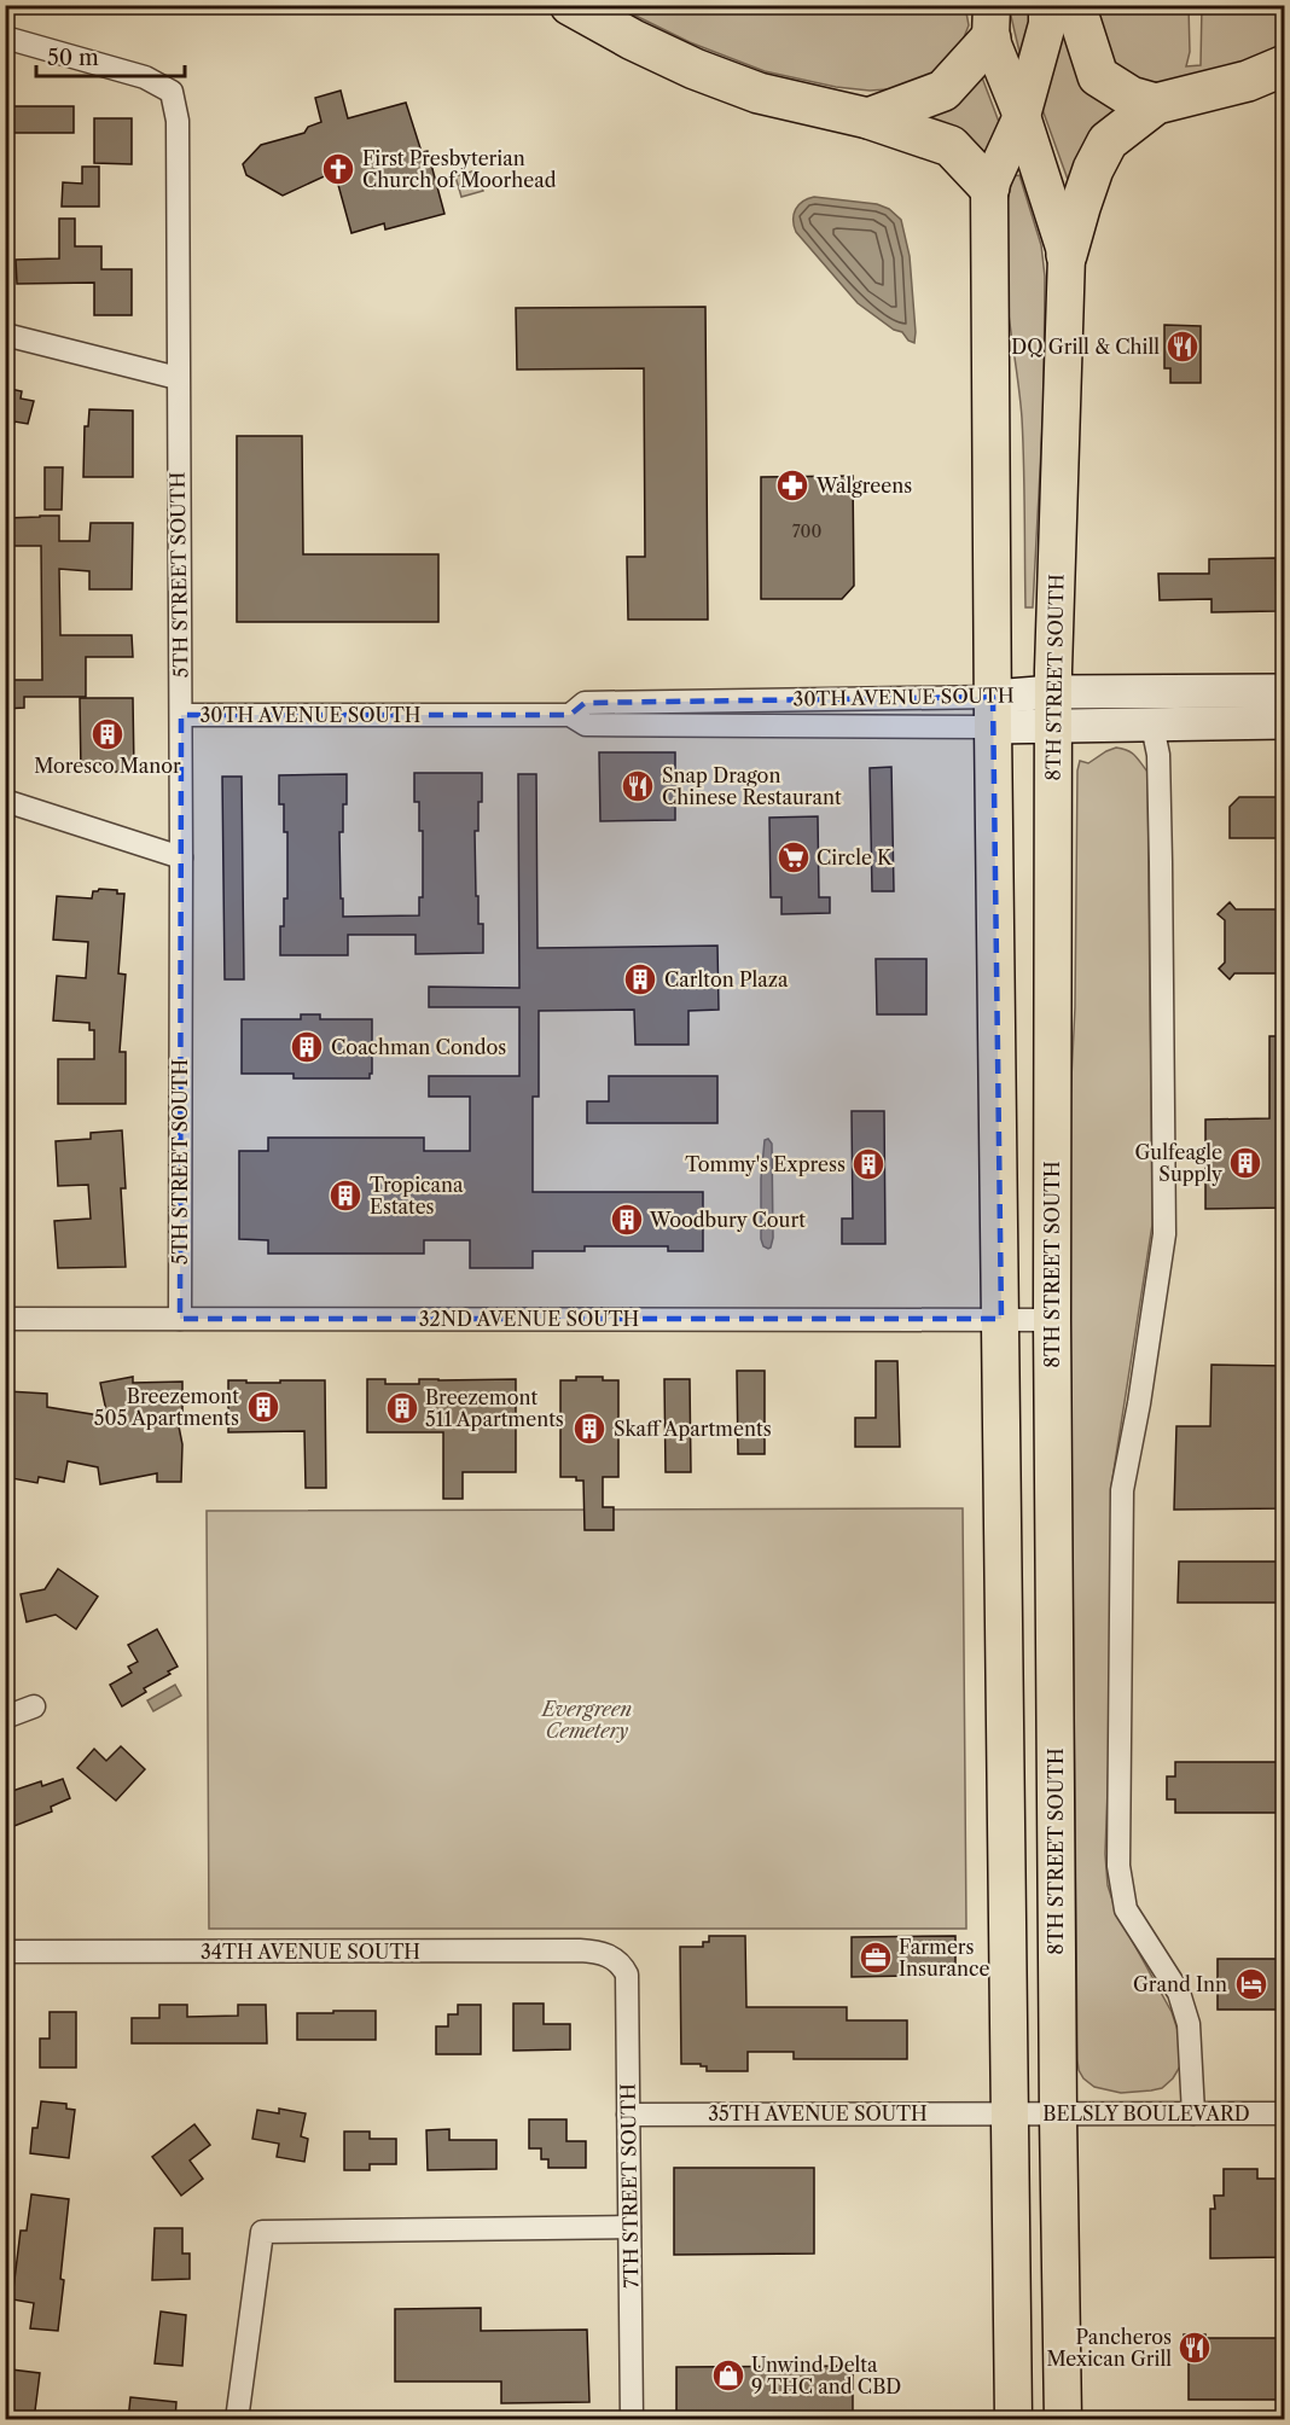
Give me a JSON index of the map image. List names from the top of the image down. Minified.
{"streets":{"main road":["8TH STREET SOUTH"],"street":["5TH STREET SOUTH","30TH AVENUE SOUTH","32ND AVENUE SOUTH","34TH AVENUE SOUTH","35TH AVENUE SOUTH","BELSLY BOULEVARD","7TH STREET SOUTH"]},"crossings":[["5TH STREET SOUTH","30TH AVENUE SOUTH"],["5TH STREET SOUTH","32ND AVENUE SOUTH"],["8TH STREET SOUTH","30TH AVENUE SOUTH"],["8TH STREET SOUTH","32ND AVENUE SOUTH"],["8TH STREET SOUTH","BELSLY BOULEVARD"],["34TH AVENUE SOUTH","7TH STREET SOUTH"],["35TH AVENUE SOUTH","BELSLY BOULEVARD"],["35TH AVENUE SOUTH","7TH STREET SOUTH"]],"parks":["Evergreen Cemetery"],"places":{"church":["First Presbyterian Church of Moorhead"],"restaurant":["DQ Grill & Chill","Snap Dragon Chinese Restaurant","Pancheros Mexican Grill"],"pharmacy":["Walgreens"],"building":["Moresco Manor","Carlton Plaza","Coachman Condos","Gulfeagle Supply","Tommy's Express","Tropicana Estates","Woodbury Court","Breezemont 505 Apartments","Breezemont 511 Apartments","Skaff Apartments"],"supermarket":["Circle K"],"office":["Farmers Insurance"],"hotel":["Grand Inn"],"shop":["Unwind Delta 9 THC and CBD"]},"house_numbers":["700"],"scale_bar":"50 m"}
